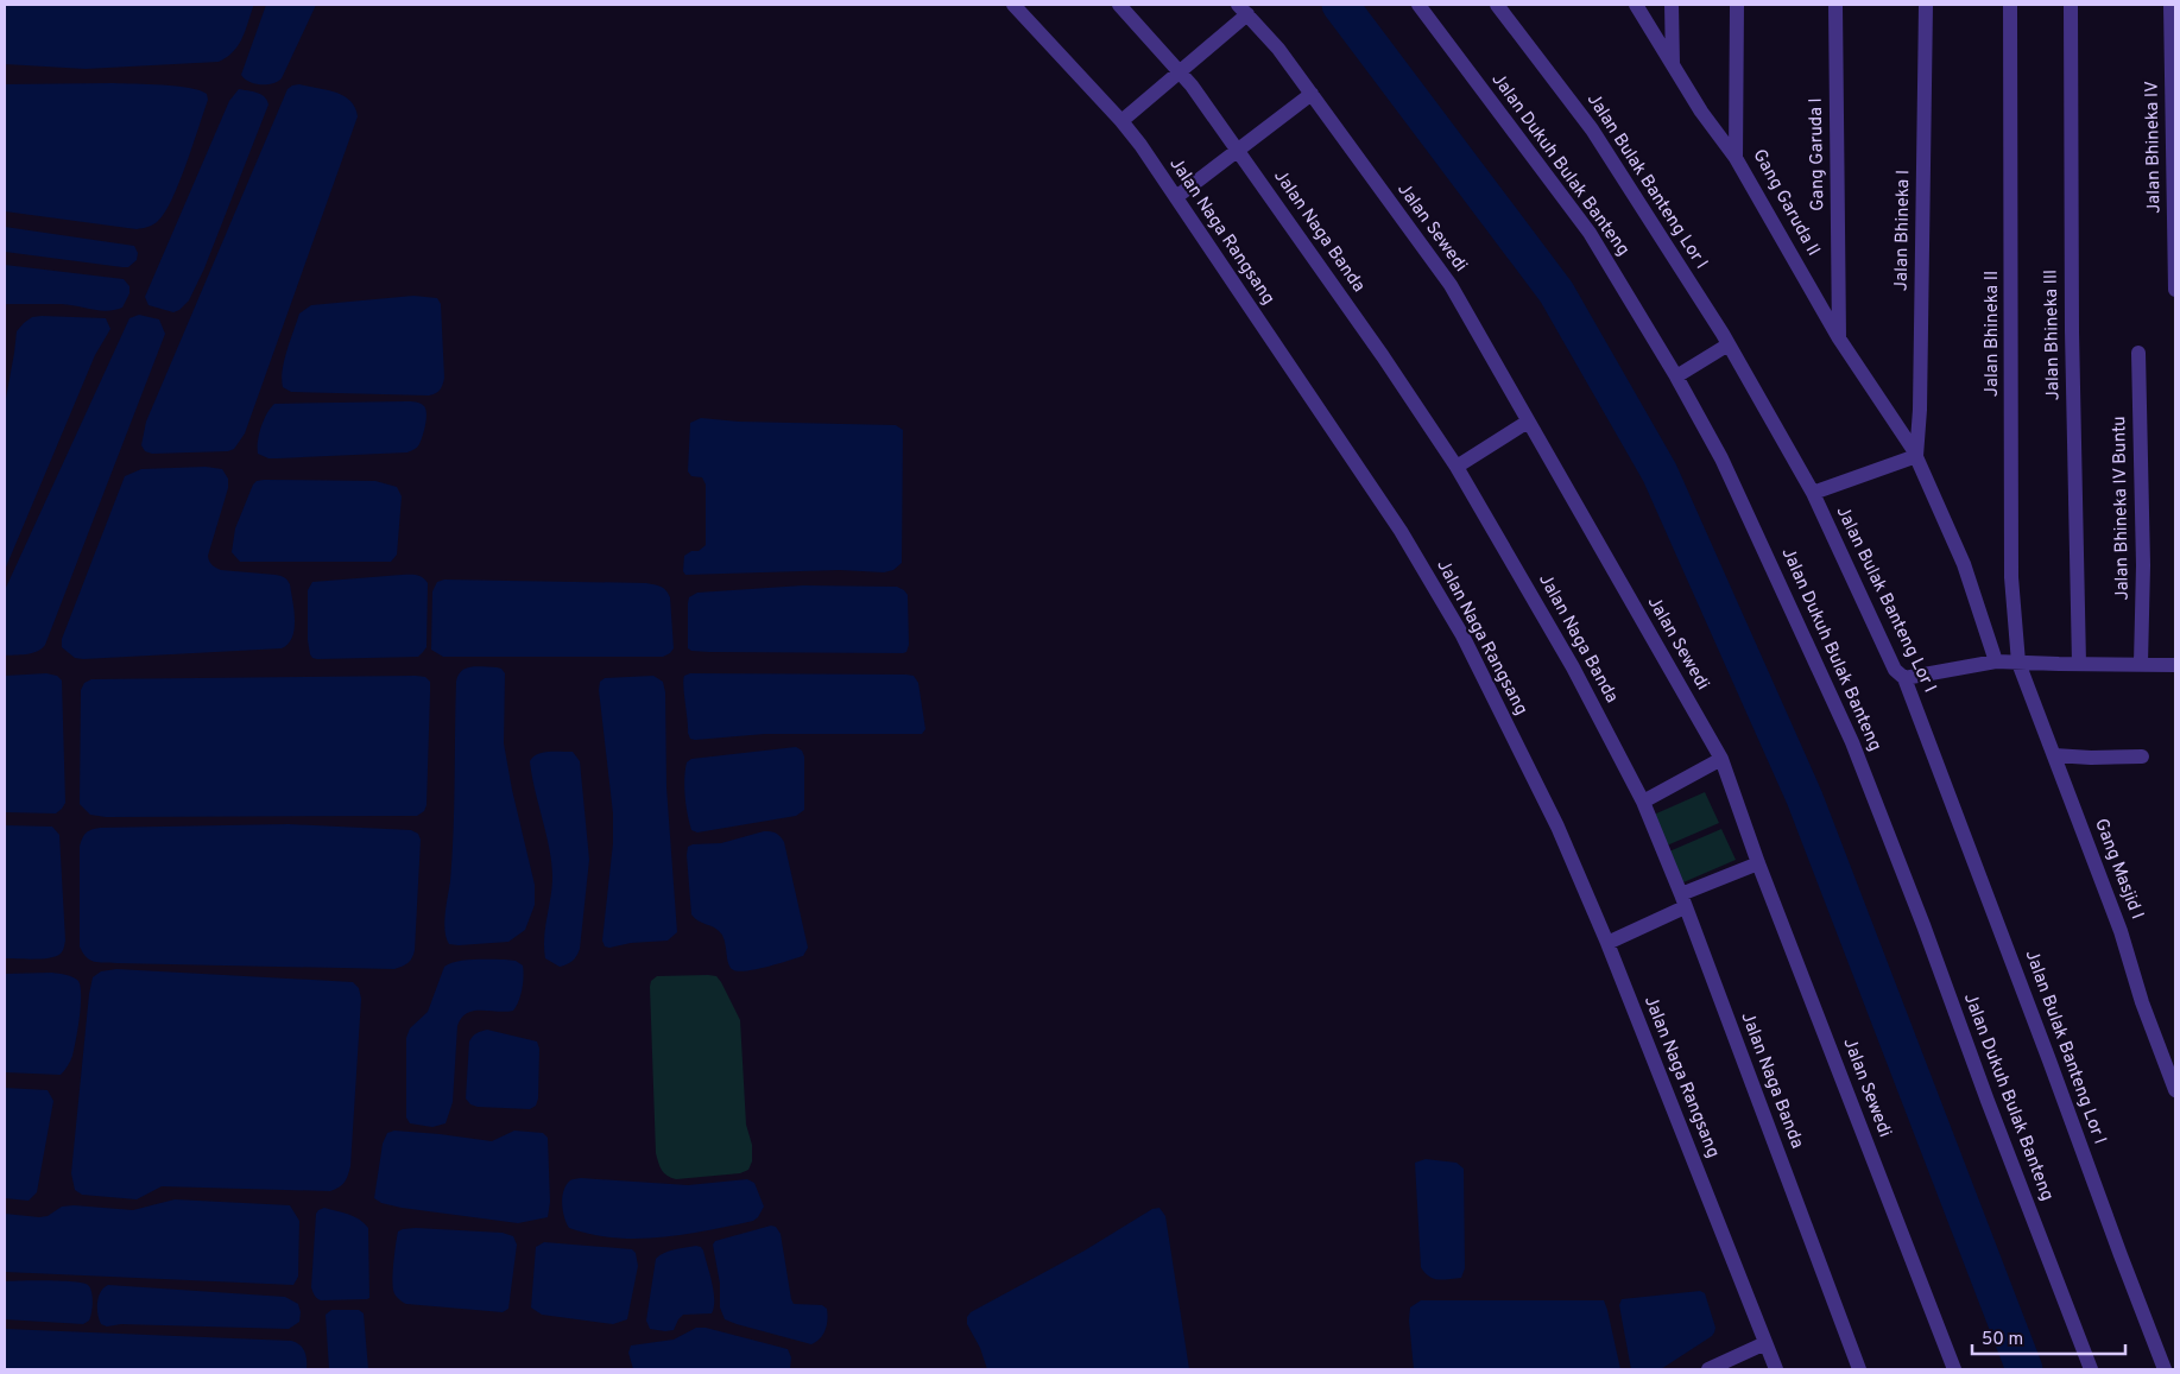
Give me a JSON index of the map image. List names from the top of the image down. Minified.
{"streets":{"street":["Jalan Bhineka IV","Gang Garuda I","Jalan Dukuh Bulak Banteng","Jalan Bulak Banteng Lor I","Gang Garuda II","Jalan Sewedi","Jalan Bhineka I","Jalan Naga Rangsang","Jalan Naga Banda","Jalan Bhineka II","Jalan Bhineka III","Jalan Bhineka IV Buntu","Gang Masjid I"]},"crossings":[["Gang Garuda I","Gang Garuda II"],["Gang Garuda I","Jalan Bhineka I"],["Gang Garuda II","Jalan Bhineka I"],["Jalan Bhineka II","Gang Masjid I"]],"scale_bar":"50 m"}
